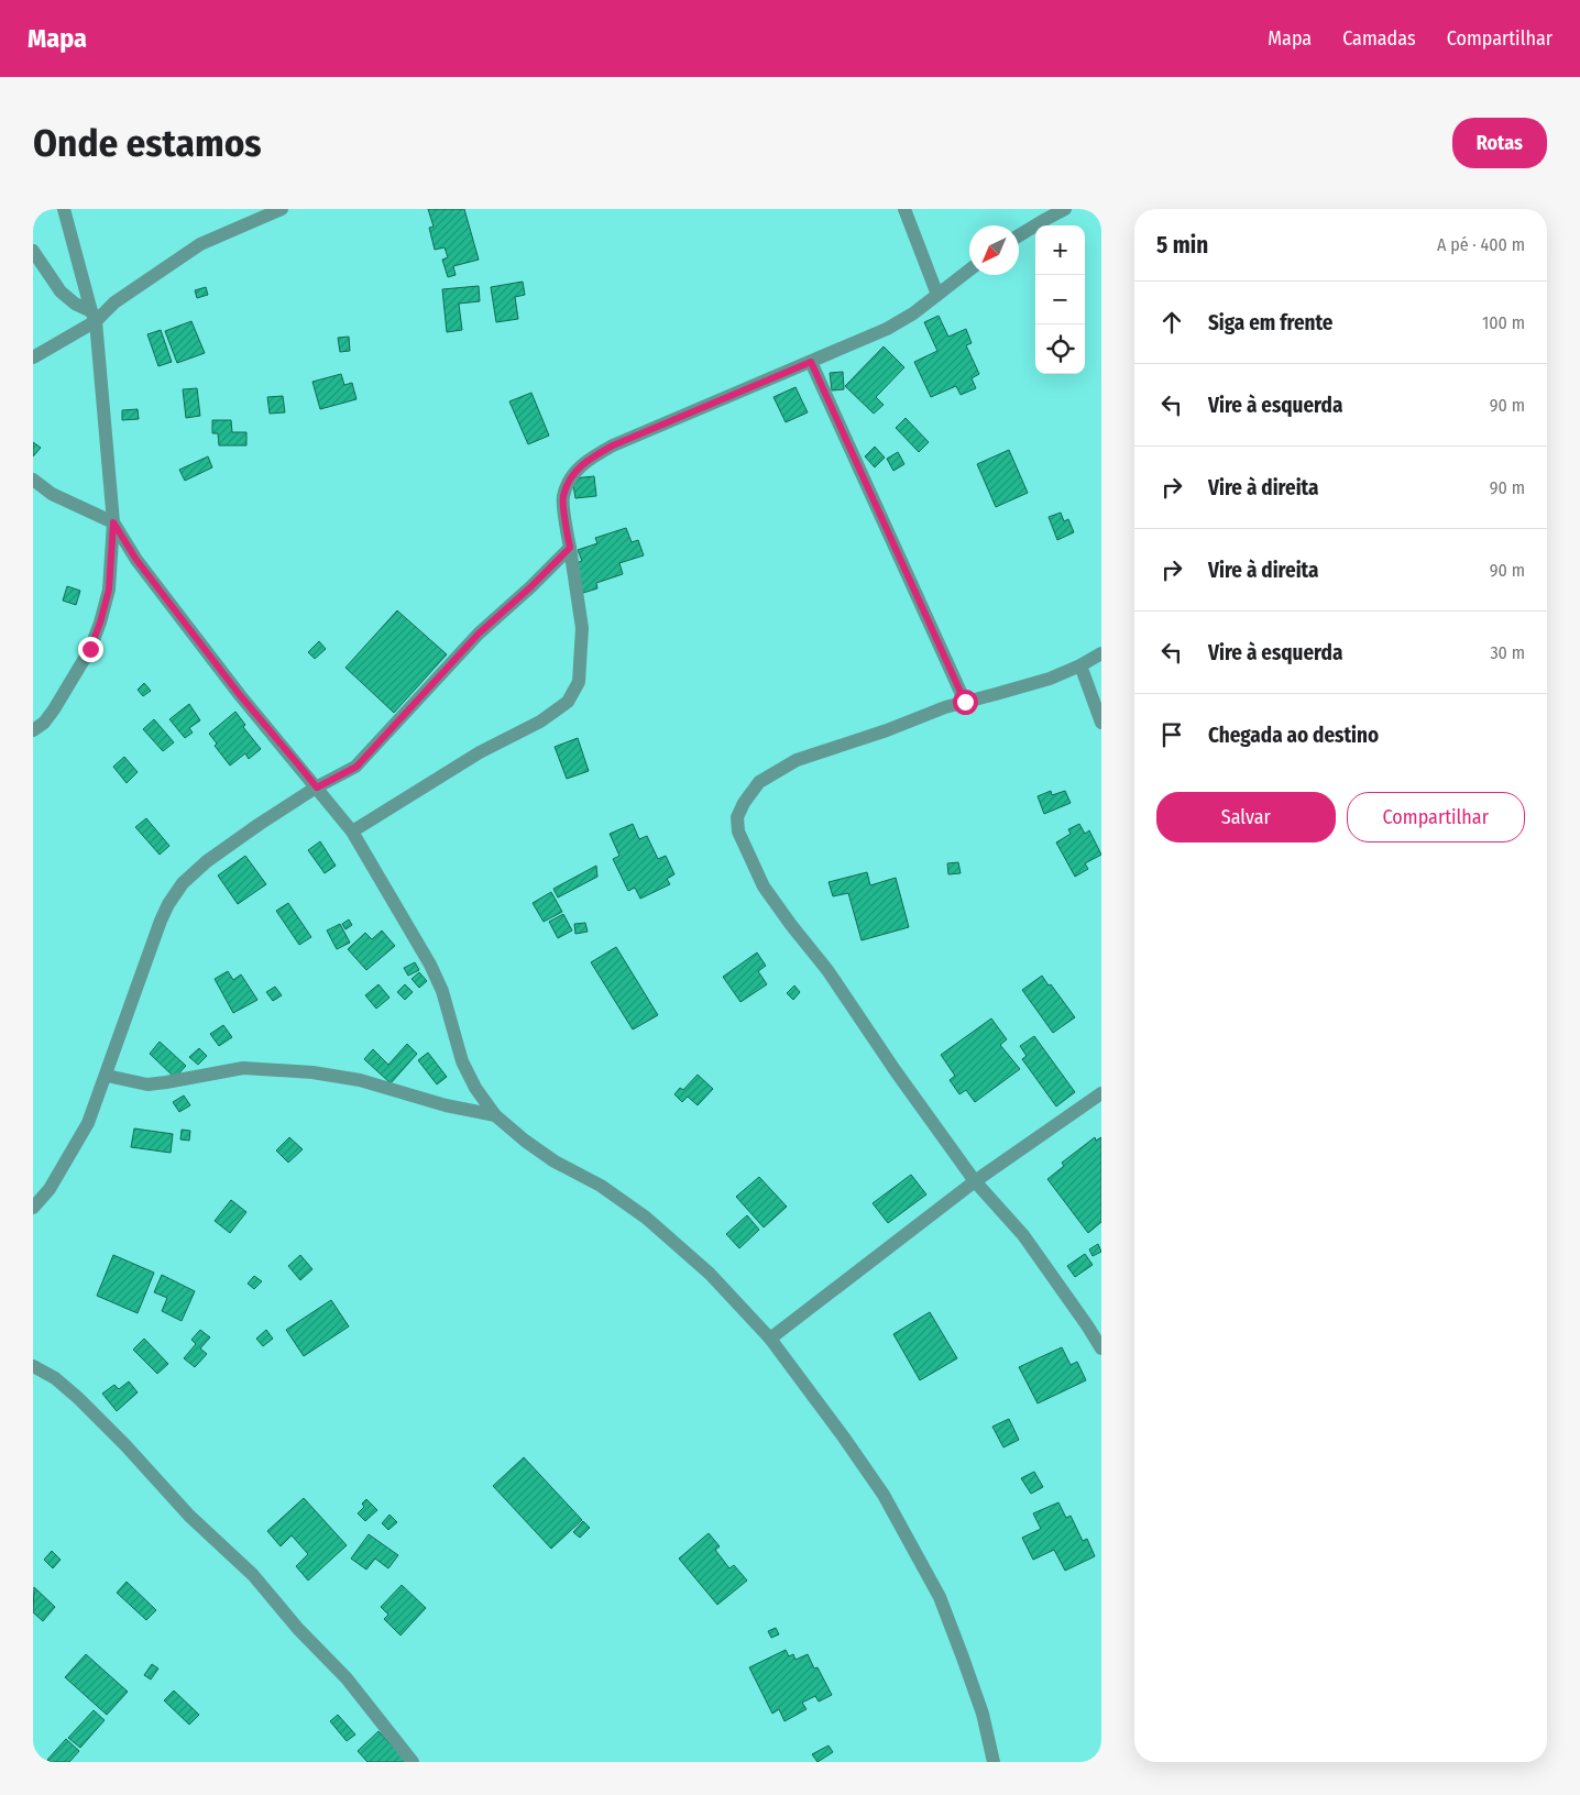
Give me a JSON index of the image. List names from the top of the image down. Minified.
{"north":"bottom left","page":{"header":"Mapa","nav":["Mapa","Camadas","Compartilhar"],"buttons":["Rotas",["Salvar","Compartilhar"]],"title":"Onde estamos","heading":["5 min","A pé · 400 m"],"map_buttons":["+","−"],"list":[["Siga em frente","100 m"],["Vire à esquerda","90 m"],["Vire à direita","90 m"],["Vire à direita","90 m"],["Vire à esquerda","30 m"],"Chegada ao destino"]}}
